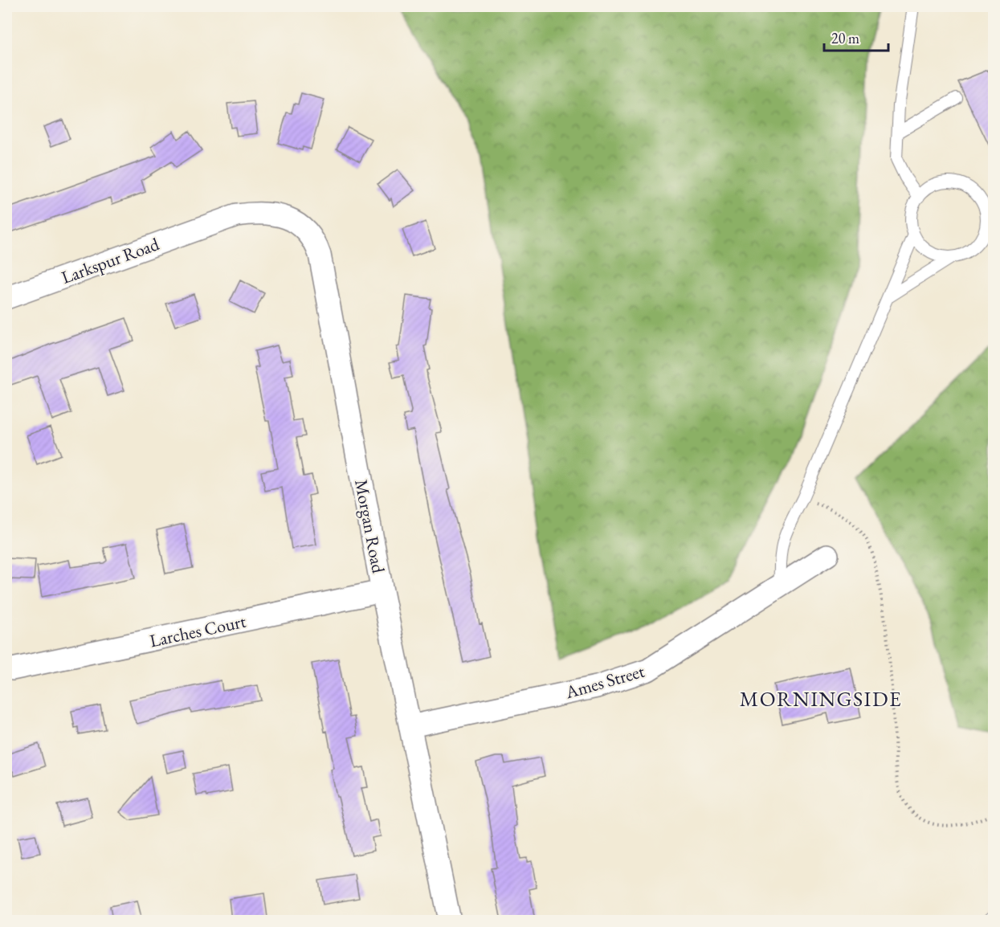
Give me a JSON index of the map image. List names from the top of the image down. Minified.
{"streets":{"street":["Larkspur Road","Morgan Road","Larches Court","Ames Street"]},"crossings":[["Larkspur Road","Morgan Road"],["Morgan Road","Larches Court"],["Morgan Road","Ames Street"]],"districts":["MORNINGSIDE"],"scale_bar":"20 m"}
